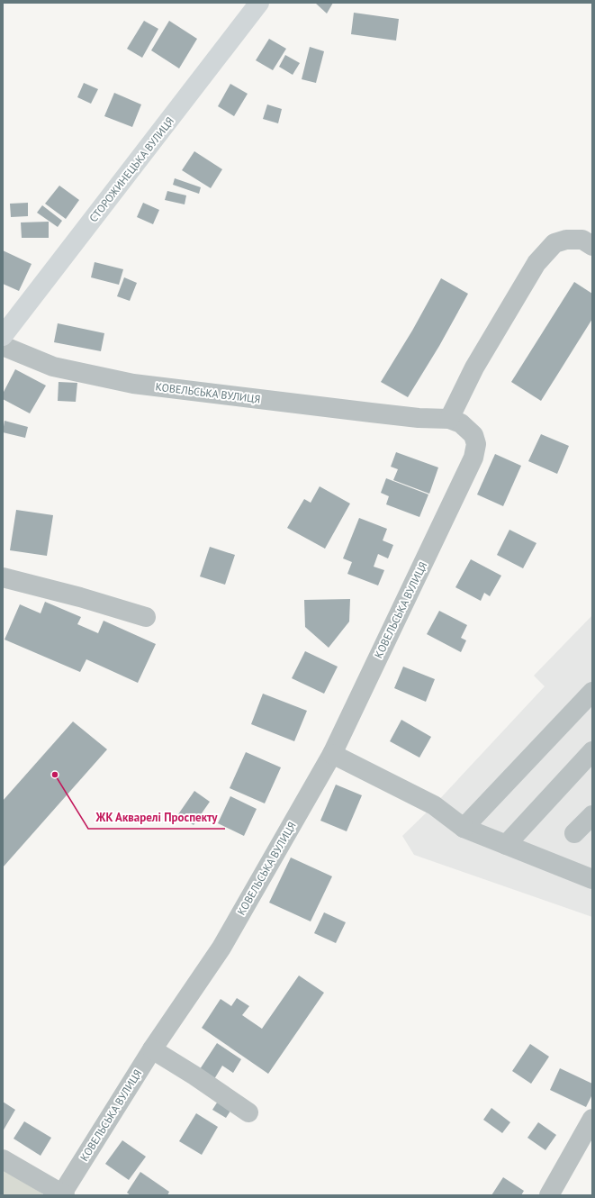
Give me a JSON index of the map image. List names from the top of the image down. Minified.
{"streets":{"main road":["СТОРОЖИНЕЦЬКА ВУЛИЦЯ"],"street":["КОВЕЛЬСЬКА ВУЛИЦЯ"]},"places":["ЖК Акварелі Проспекту"]}
